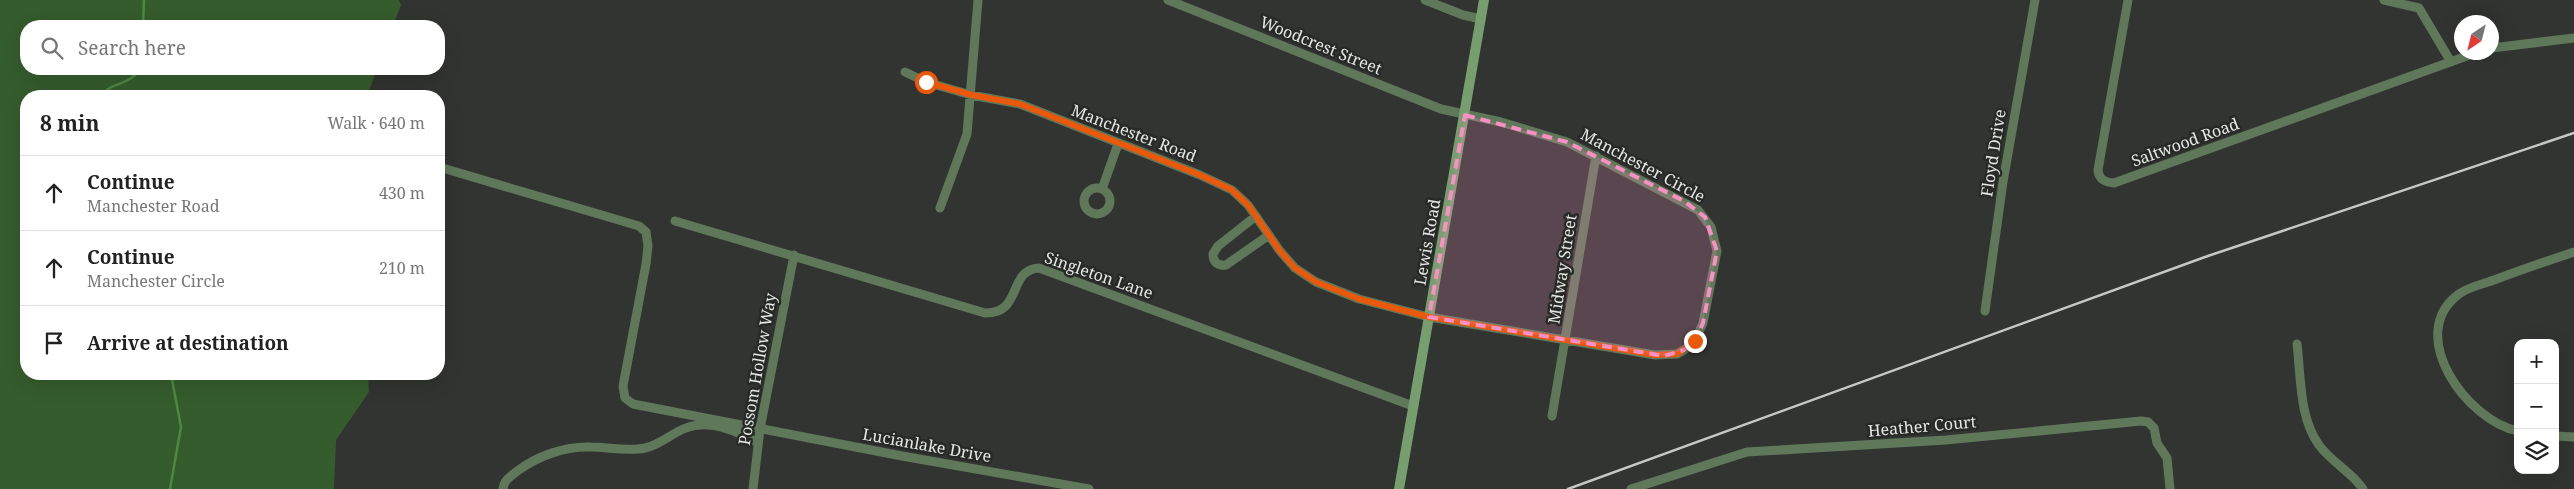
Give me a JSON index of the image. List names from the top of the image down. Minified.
{"streets":{"street":["Woodcrest Street","Manchester Road","Saltwood Road","Floyd Drive","Manchester Circle","Lewis Road","Midway Street","Singleton Lane","Possom Hollow Way","Heather Court","Lucianlake Drive"]},"crossings":[["Woodcrest Street","Manchester Circle"],["Woodcrest Street","Lewis Road"],["Manchester Road","Manchester Circle"],["Manchester Road","Lewis Road"],["Manchester Circle","Lewis Road"],["Manchester Circle","Midway Street"],["Lewis Road","Singleton Lane"],["Singleton Lane","Possom Hollow Way"],["Possom Hollow Way","Lucianlake Drive"]],"north":"bottom left","page":{"search":"Search here","heading":["8 min","Walk · 640 m"],"list":[["Continue","Manchester Road","430 m"],["Continue","Manchester Circle","210 m"],"Arrive at destination"],"map_buttons":["+","−"]}}
